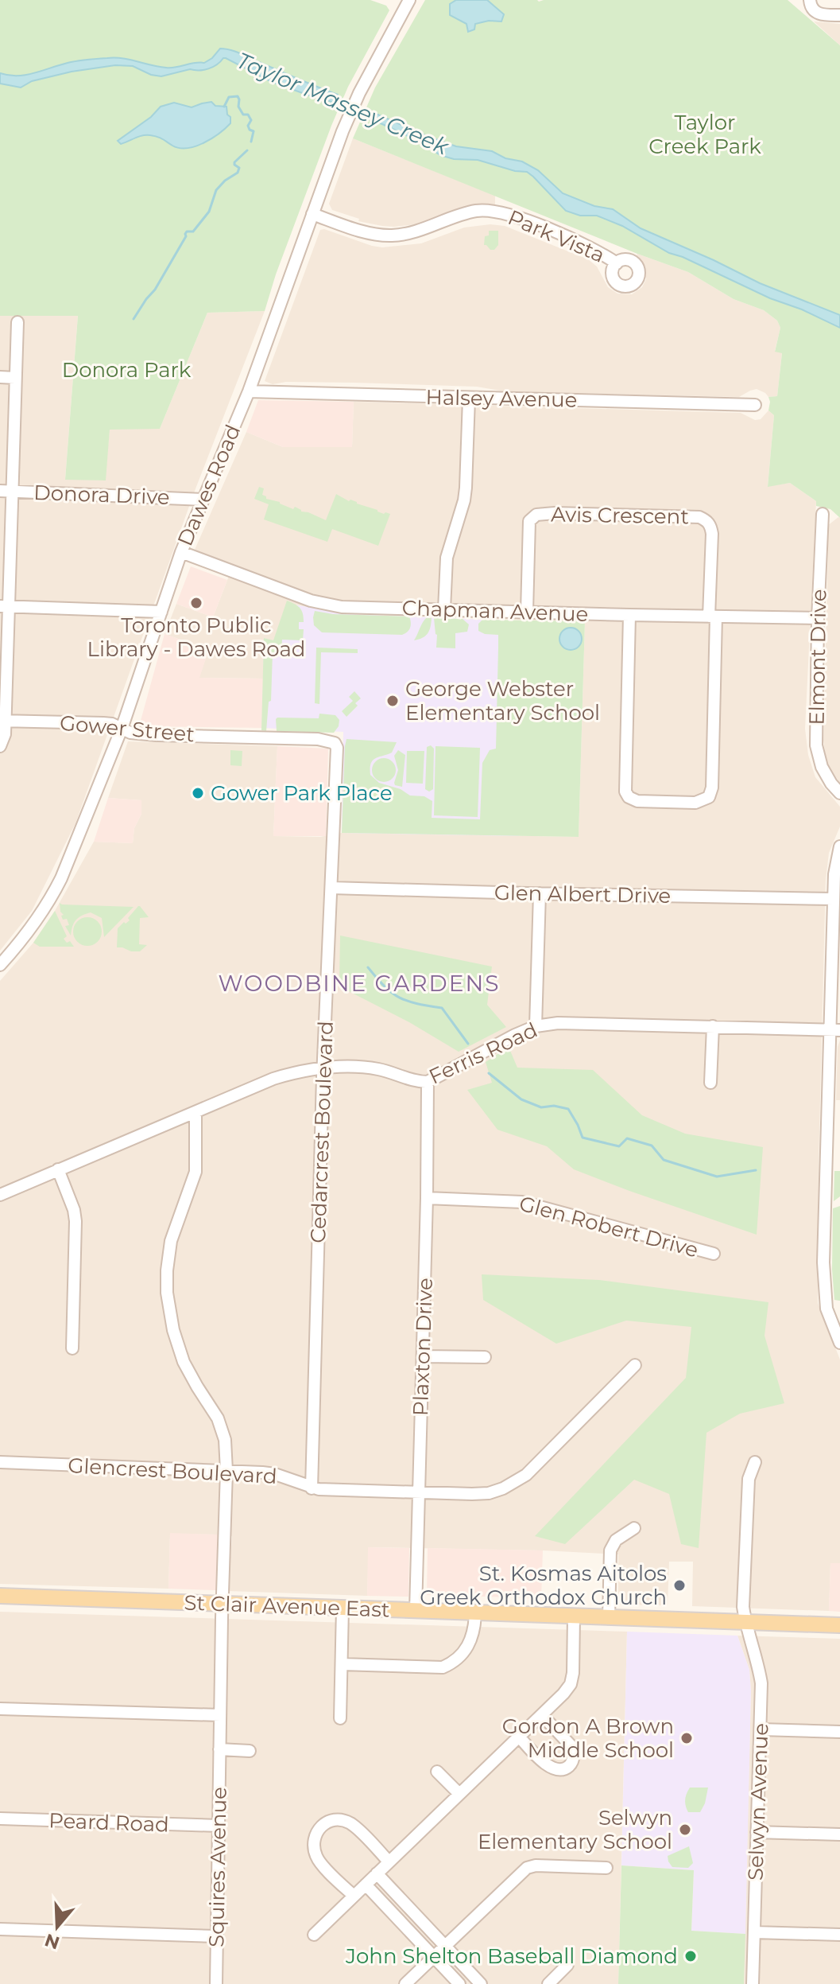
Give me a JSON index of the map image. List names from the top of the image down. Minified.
{"streets":{"main road":["St Clair Avenue East"],"street":["Park Vista","Halsey Avenue","Dawes Road","Donora Drive","Avis Crescent","Chapman Avenue","Elmont Drive","Gower Street","Glen Albert Drive","Ferris Road","Cedarcrest Boulevard","Glen Robert Drive","Plaxton Drive","Glencrest Boulevard","Selwyn Avenue","Peard Road","Squires Avenue"]},"crossings":[["Park Vista","Dawes Road"],["Halsey Avenue","Dawes Road"],["Dawes Road","Donora Drive"],["Dawes Road","Chapman Avenue"],["Dawes Road","Gower Street"],["Avis Crescent","Chapman Avenue"],["Chapman Avenue","Elmont Drive"],["Gower Street","Cedarcrest Boulevard"],["Glen Albert Drive","Cedarcrest Boulevard"],["Ferris Road","Cedarcrest Boulevard"],["Ferris Road","Plaxton Drive"],["Ferris Road","Squires Avenue"],["Cedarcrest Boulevard","Glencrest Boulevard"],["Glen Robert Drive","Plaxton Drive"],["Plaxton Drive","Glencrest Boulevard"],["Plaxton Drive","St Clair Avenue East"],["Glencrest Boulevard","Squires Avenue"],["St Clair Avenue East","Selwyn Avenue"],["St Clair Avenue East","Squires Avenue"],["Peard Road","Squires Avenue"]],"districts":["WOODBINE GARDENS"],"water":["Taylor Massey Creek"],"parks":["Taylor Creek Park","Donora Park"],"places":["Toronto Public Library - Dawes Road","George Webster Elementary School","Gower Park Place","St. Kosmas Aitolos Greek Orthodox Church","Gordon A Brown Middle School","Selwyn Elementary School","John Shelton Baseball Diamond"],"north":"bottom"}
